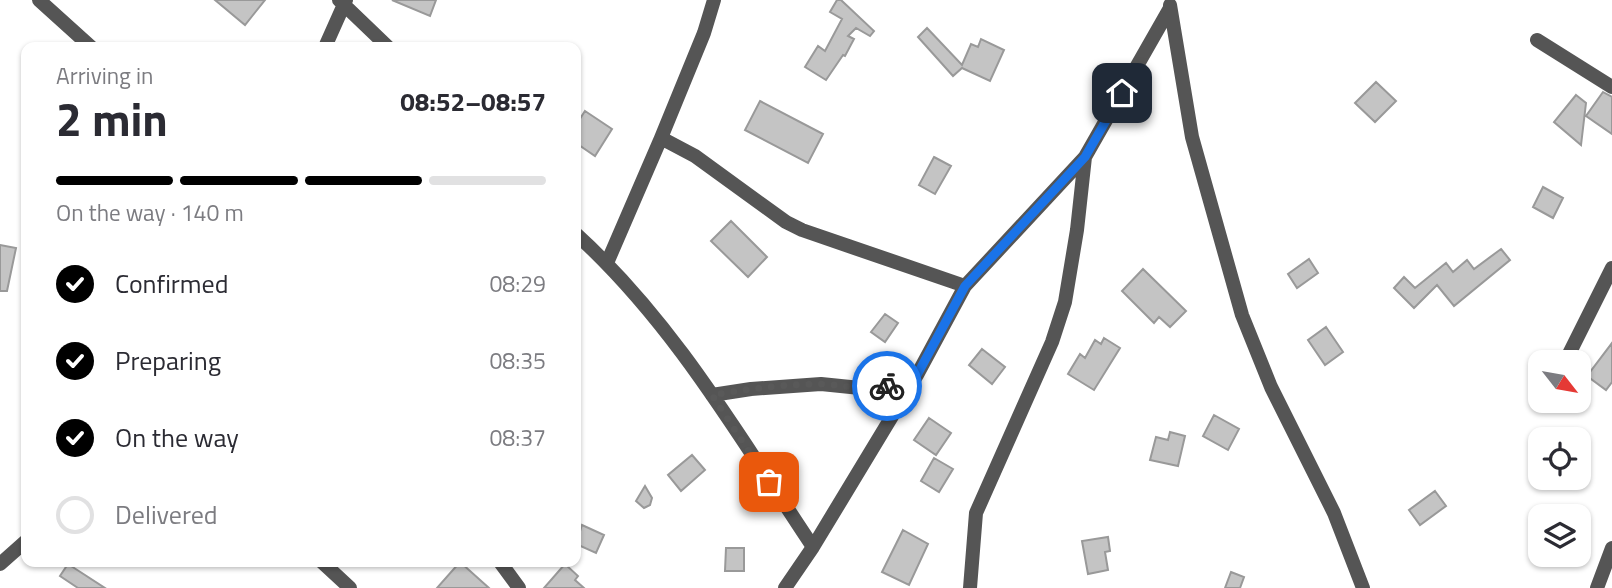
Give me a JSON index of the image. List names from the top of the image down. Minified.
{"north":"bottom right","page":{"heading":["2 min","Arriving in","08:52–08:57"],"bar":"On the way · 140 m","list":[["Confirmed","08:29"],["Preparing","08:35"],["On the way","08:37"],"Delivered"]}}
